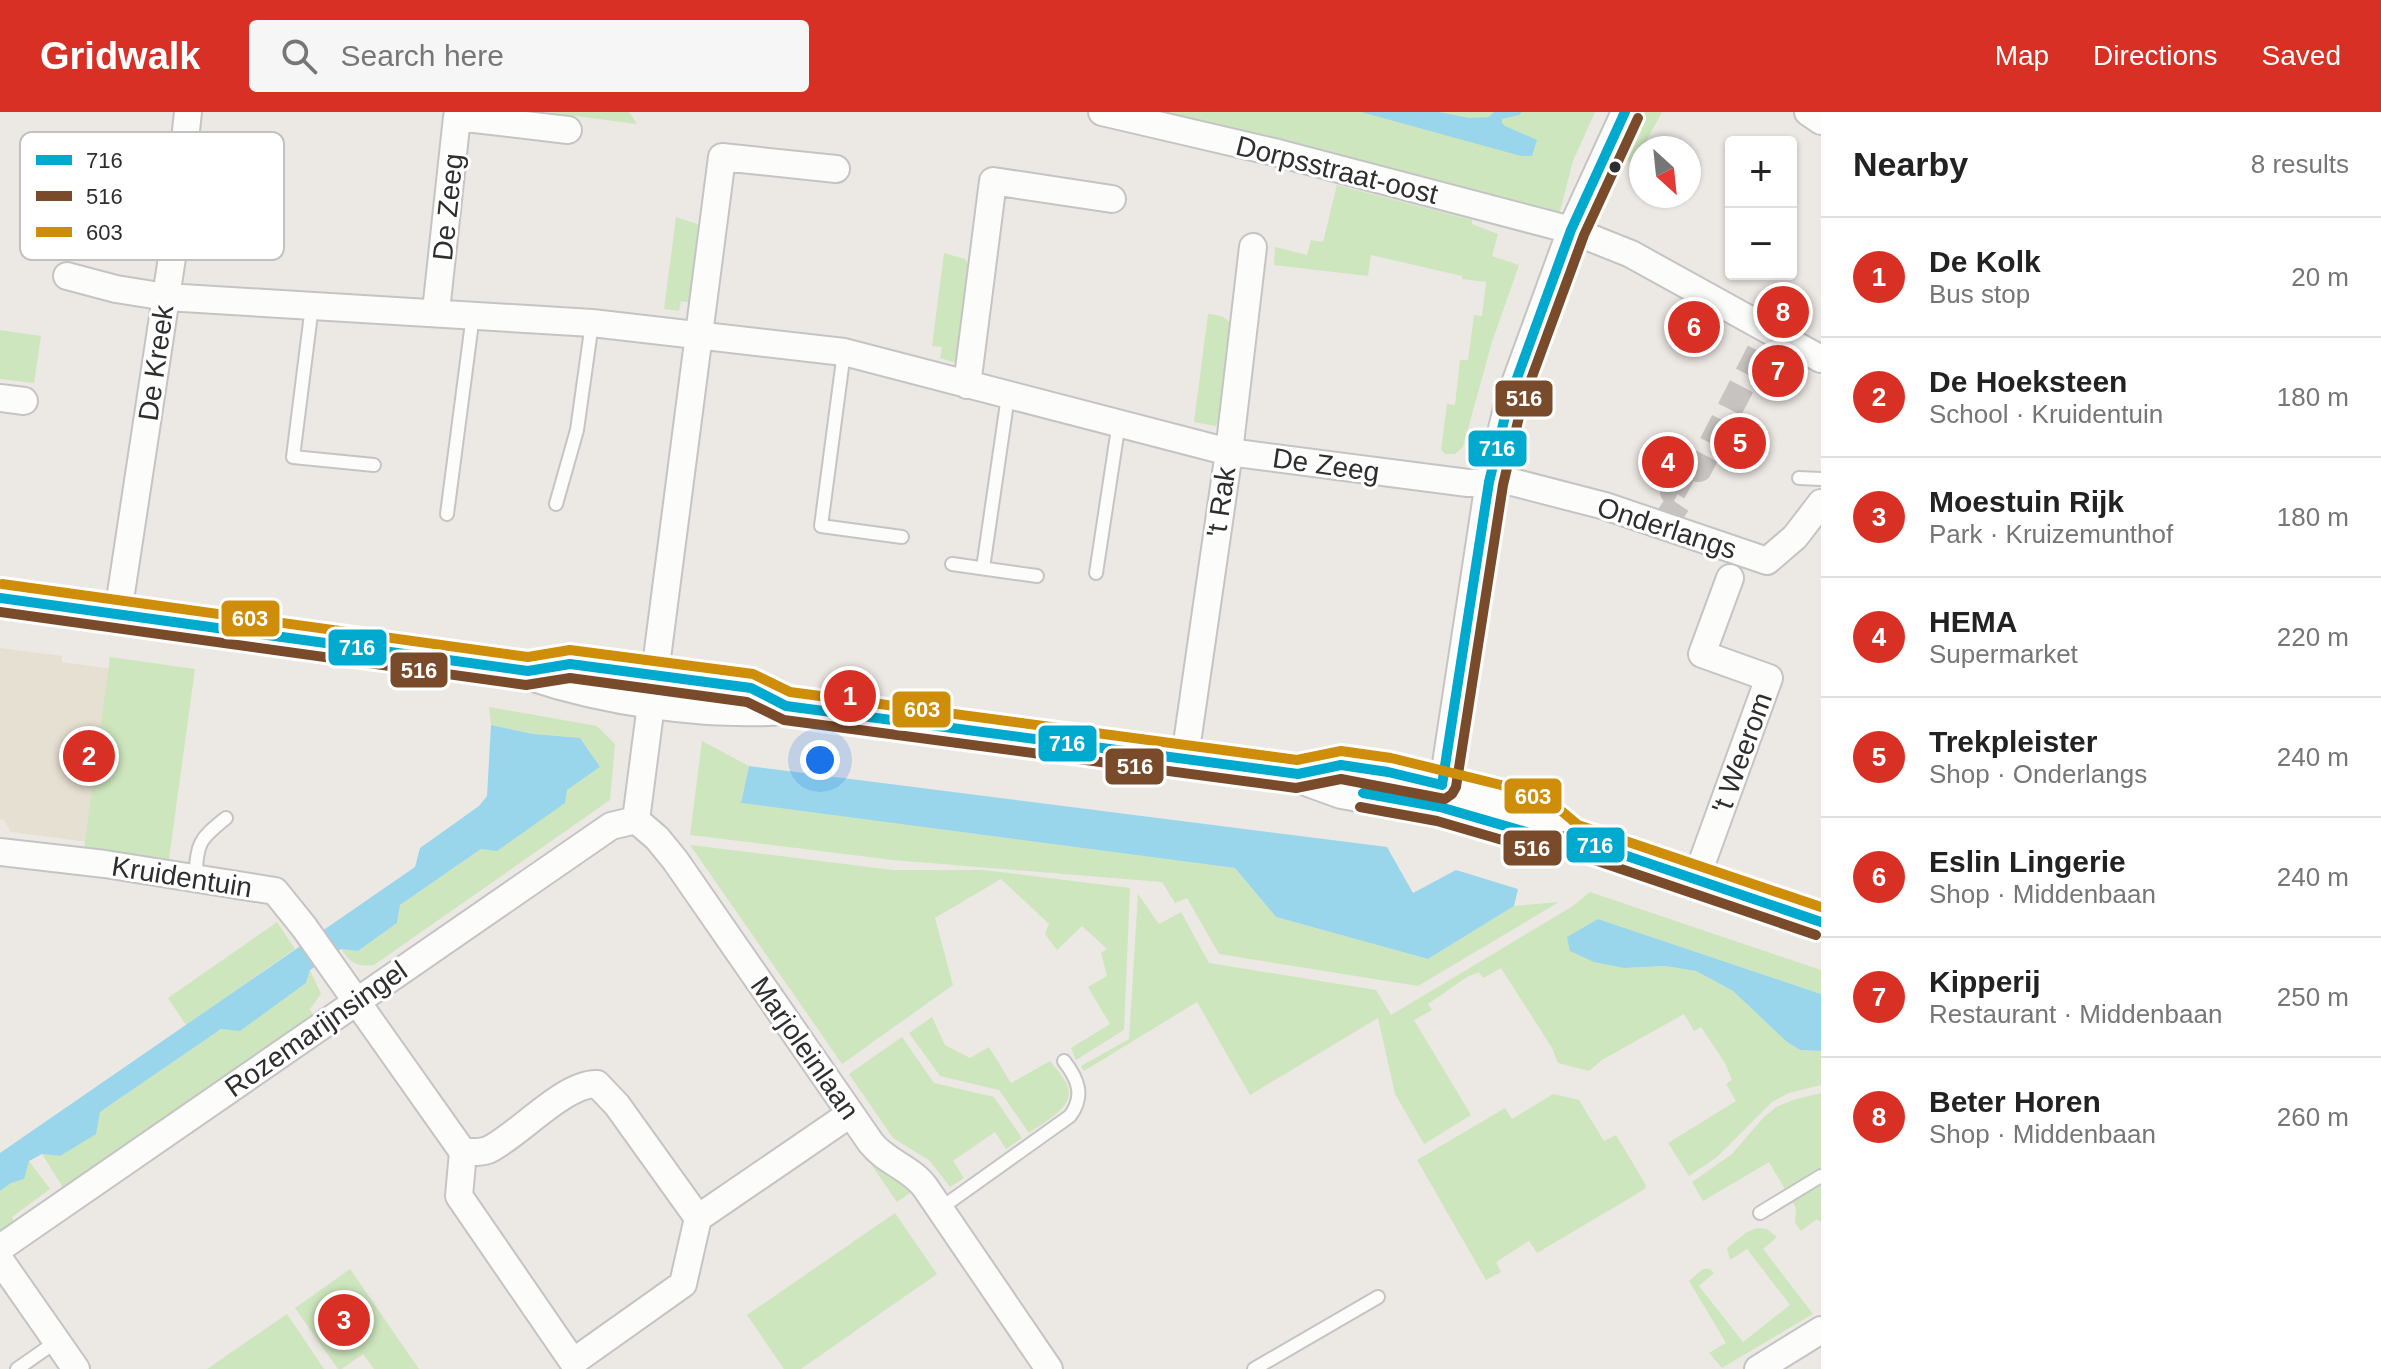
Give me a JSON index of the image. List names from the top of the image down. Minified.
{"streets":{"street":["Dorpsstraat-oost","De Zeeg","De Kreek","'t Rak","Onderlangs","'t Weerom","Kruidentuin","Rozemarijnsingel","Marjoleinlaan"]},"crossings":[["De Zeeg","De Kreek"],["De Zeeg","'t Rak"],["De Zeeg","Onderlangs"],["Kruidentuin","Rozemarijnsingel"],["Rozemarijnsingel","Marjoleinlaan"]],"lines":["transit line 716","transit line 516","transit line 603"],"legend":["716","516","603"],"north":"bottom right","page":{"header":"Gridwalk","search":"Search here","nav":["Map","Directions","Saved"],"heading":["Nearby","8 results"],"map_buttons":["+","−"],"list":[{"mark":"1","name":"De Kolk","note":"Bus stop","value":"20 m"},{"mark":"2","name":"De Hoeksteen","note":"School · Kruidentuin","value":"180 m"},{"mark":"3","name":"Moestuin Rijk","note":"Park · Kruizemunthof","value":"180 m"},{"mark":"4","name":"HEMA","note":"Supermarket","value":"220 m"},{"mark":"5","name":"Trekpleister","note":"Shop · Onderlangs","value":"240 m"},{"mark":"6","name":"Eslin Lingerie","note":"Shop · Middenbaan","value":"240 m"},{"mark":"7","name":"Kipperij","note":"Restaurant · Middenbaan","value":"250 m"},{"mark":"8","name":"Beter Horen","note":"Shop · Middenbaan","value":"260 m"}],"pins":["8","6","7","5","4","1","2","3"]}}
